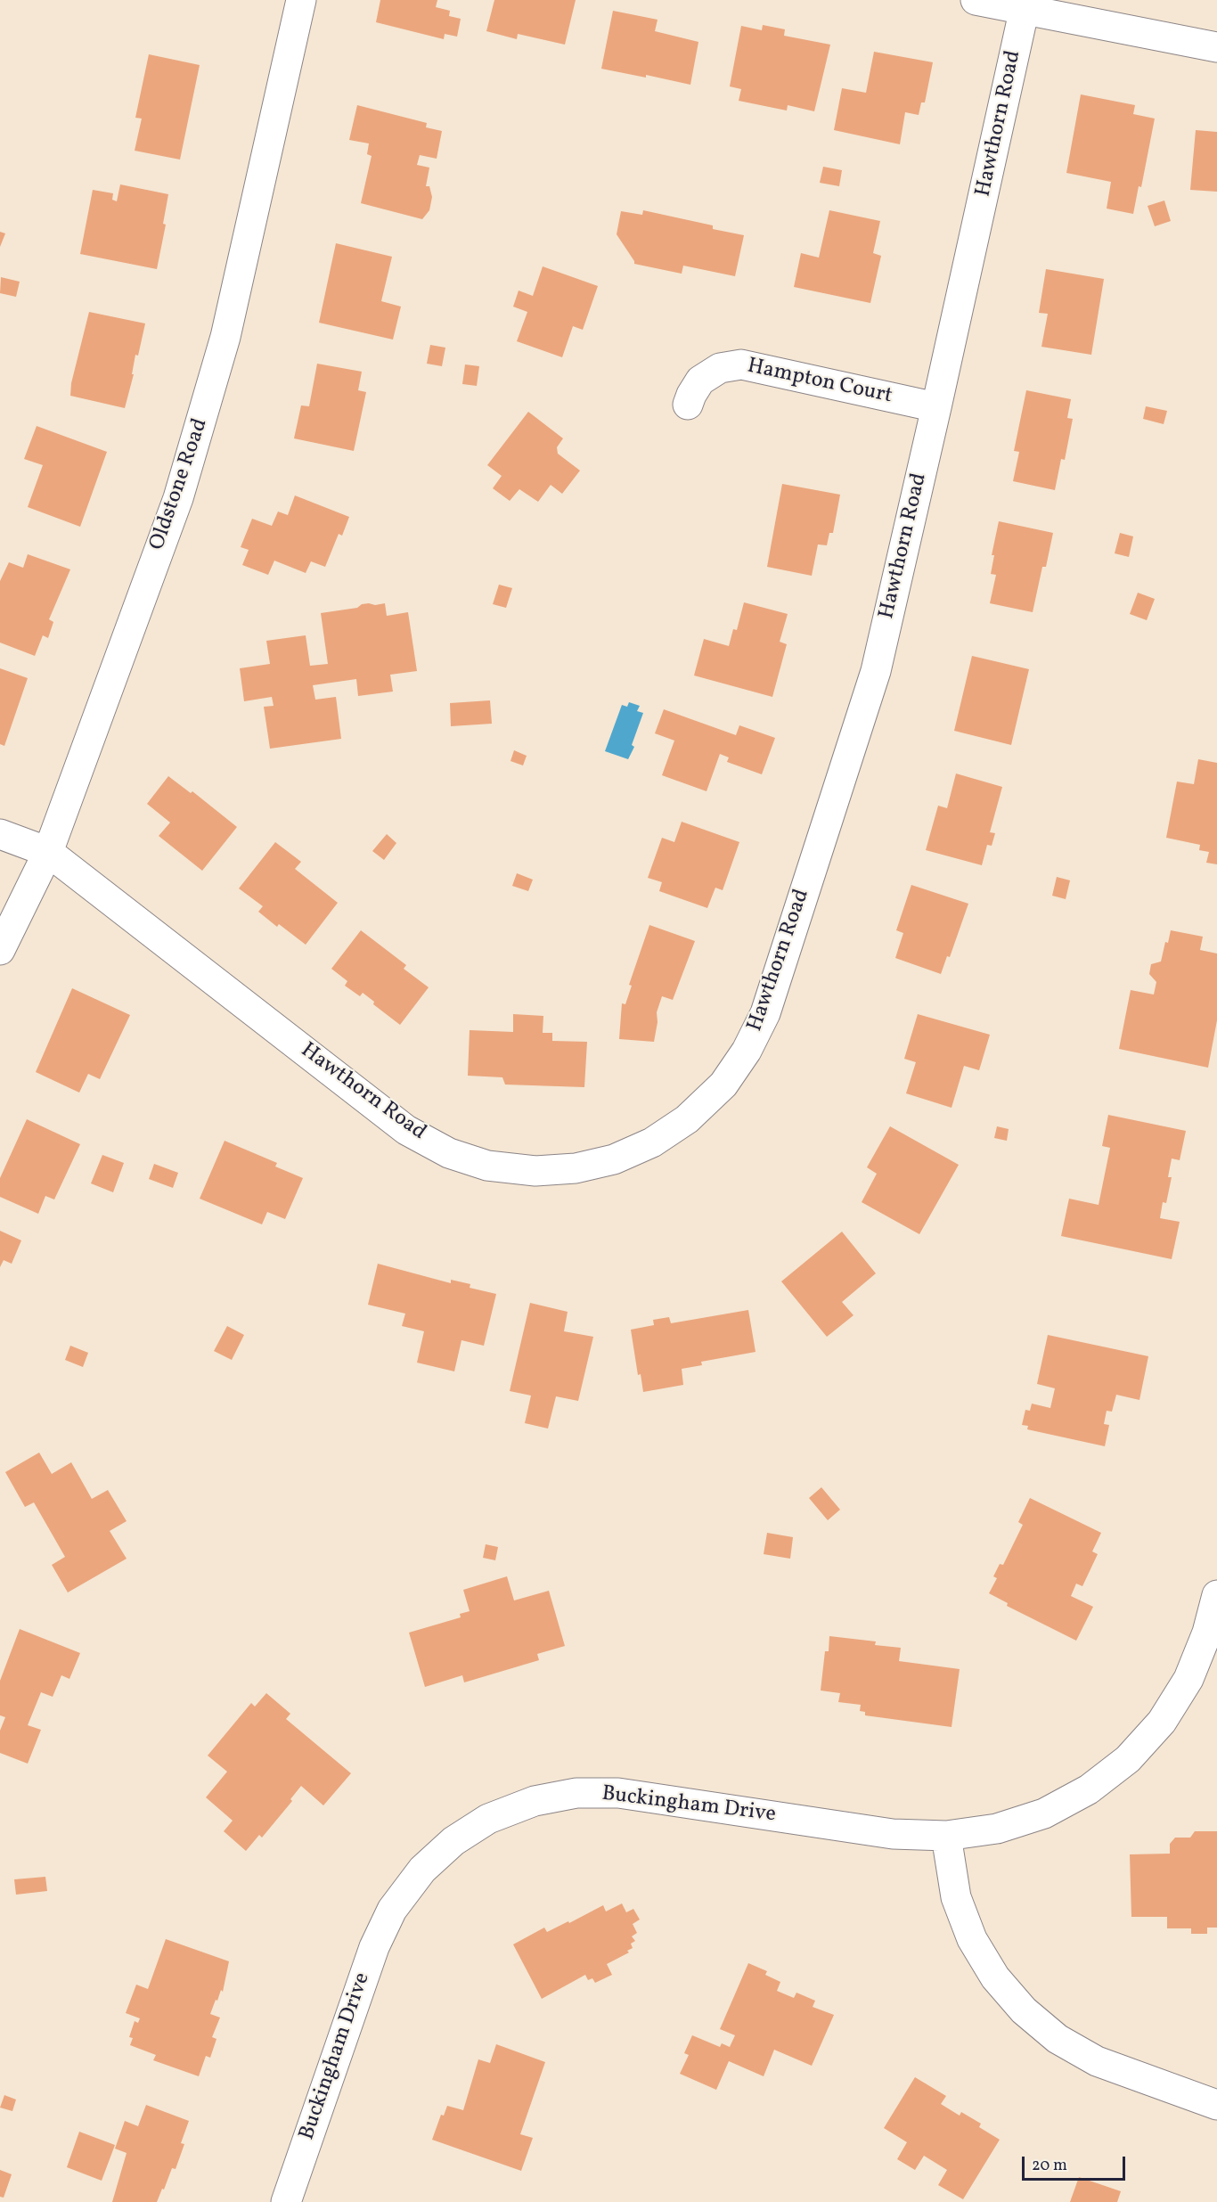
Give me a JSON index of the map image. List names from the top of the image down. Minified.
{"streets":{"street":["Hawthorn Road","Hampton Court","Oldstone Road","Buckingham Drive"]},"crossings":[["Hawthorn Road","Hampton Court"],["Hawthorn Road","Oldstone Road"]],"scale_bar":"20 m"}
